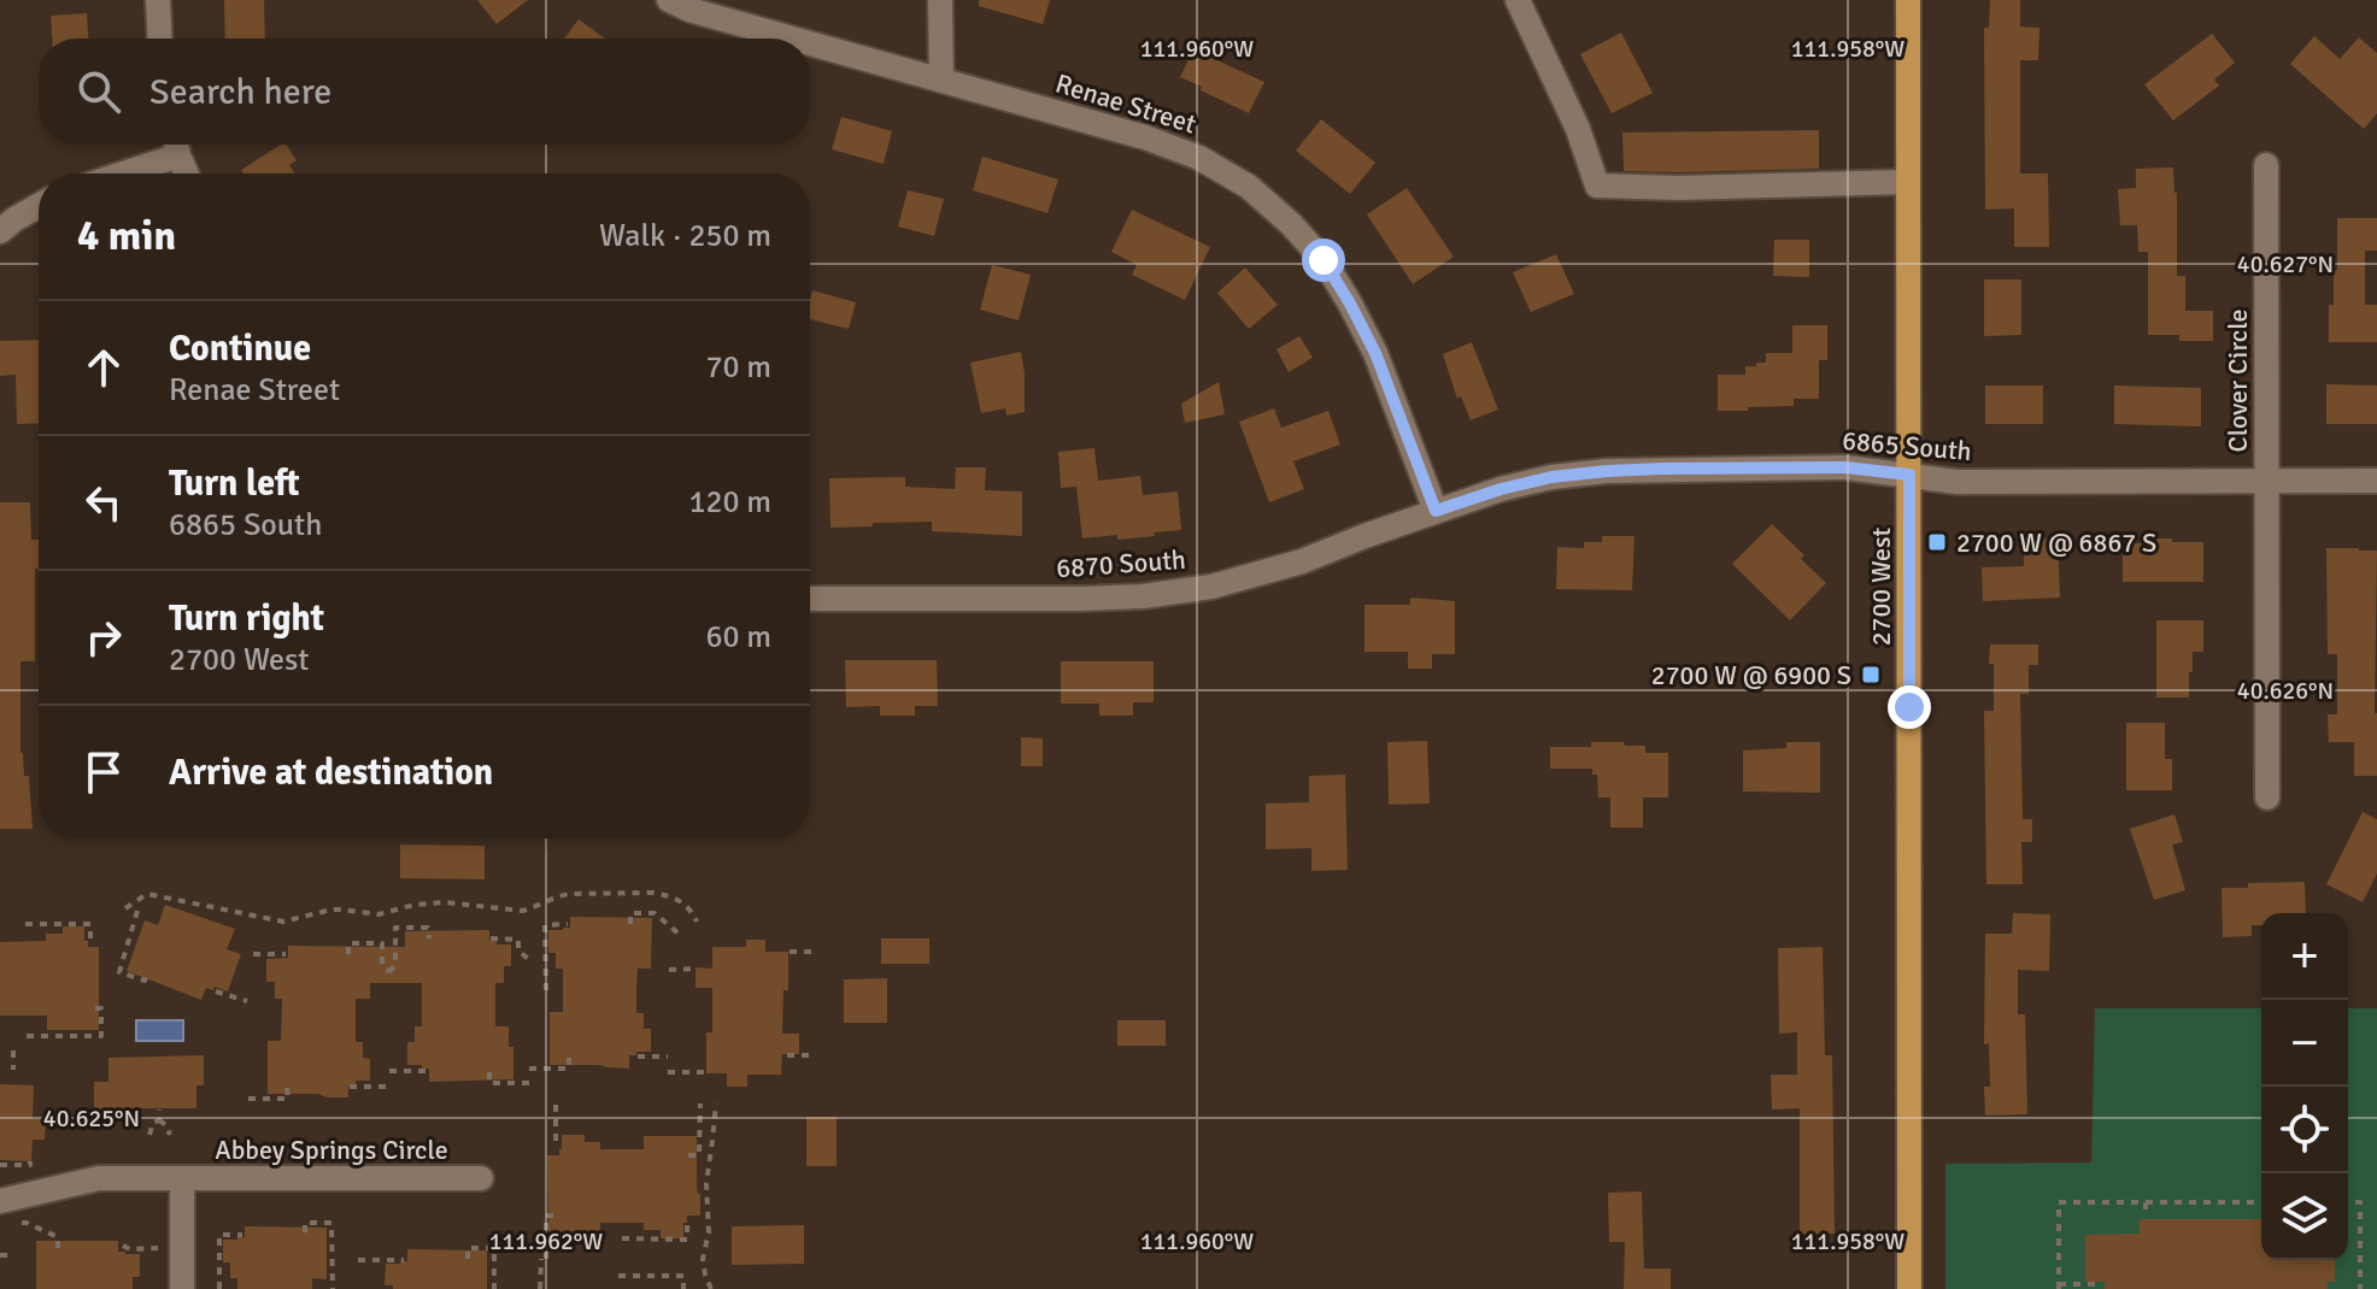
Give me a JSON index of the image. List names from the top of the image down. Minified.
{"streets":{"main road":["2700 West"],"street":["Renae Street","Clover Circle","6865 South","6870 South","Abbey Springs Circle"]},"crossings":[["Renae Street","6865 South"],["Renae Street","6870 South"],["Clover Circle","6865 South"],["6865 South","6870 South"],["6865 South","2700 West"]],"places":{"transit":["2700 W @ 6867 S","2700 W @ 6900 S"]},"page":{"search":"Search here","heading":["4 min","Walk · 250 m"],"list":[["Continue","Renae Street","70 m"],["Turn left","6865 South","120 m"],["Turn right","2700 West","60 m"],"Arrive at destination"],"map_buttons":["+","−"]},"coordinates":["111.960°W","111.958°W","40.627°N","40.626°N","40.625°N","111.962°W"]}
